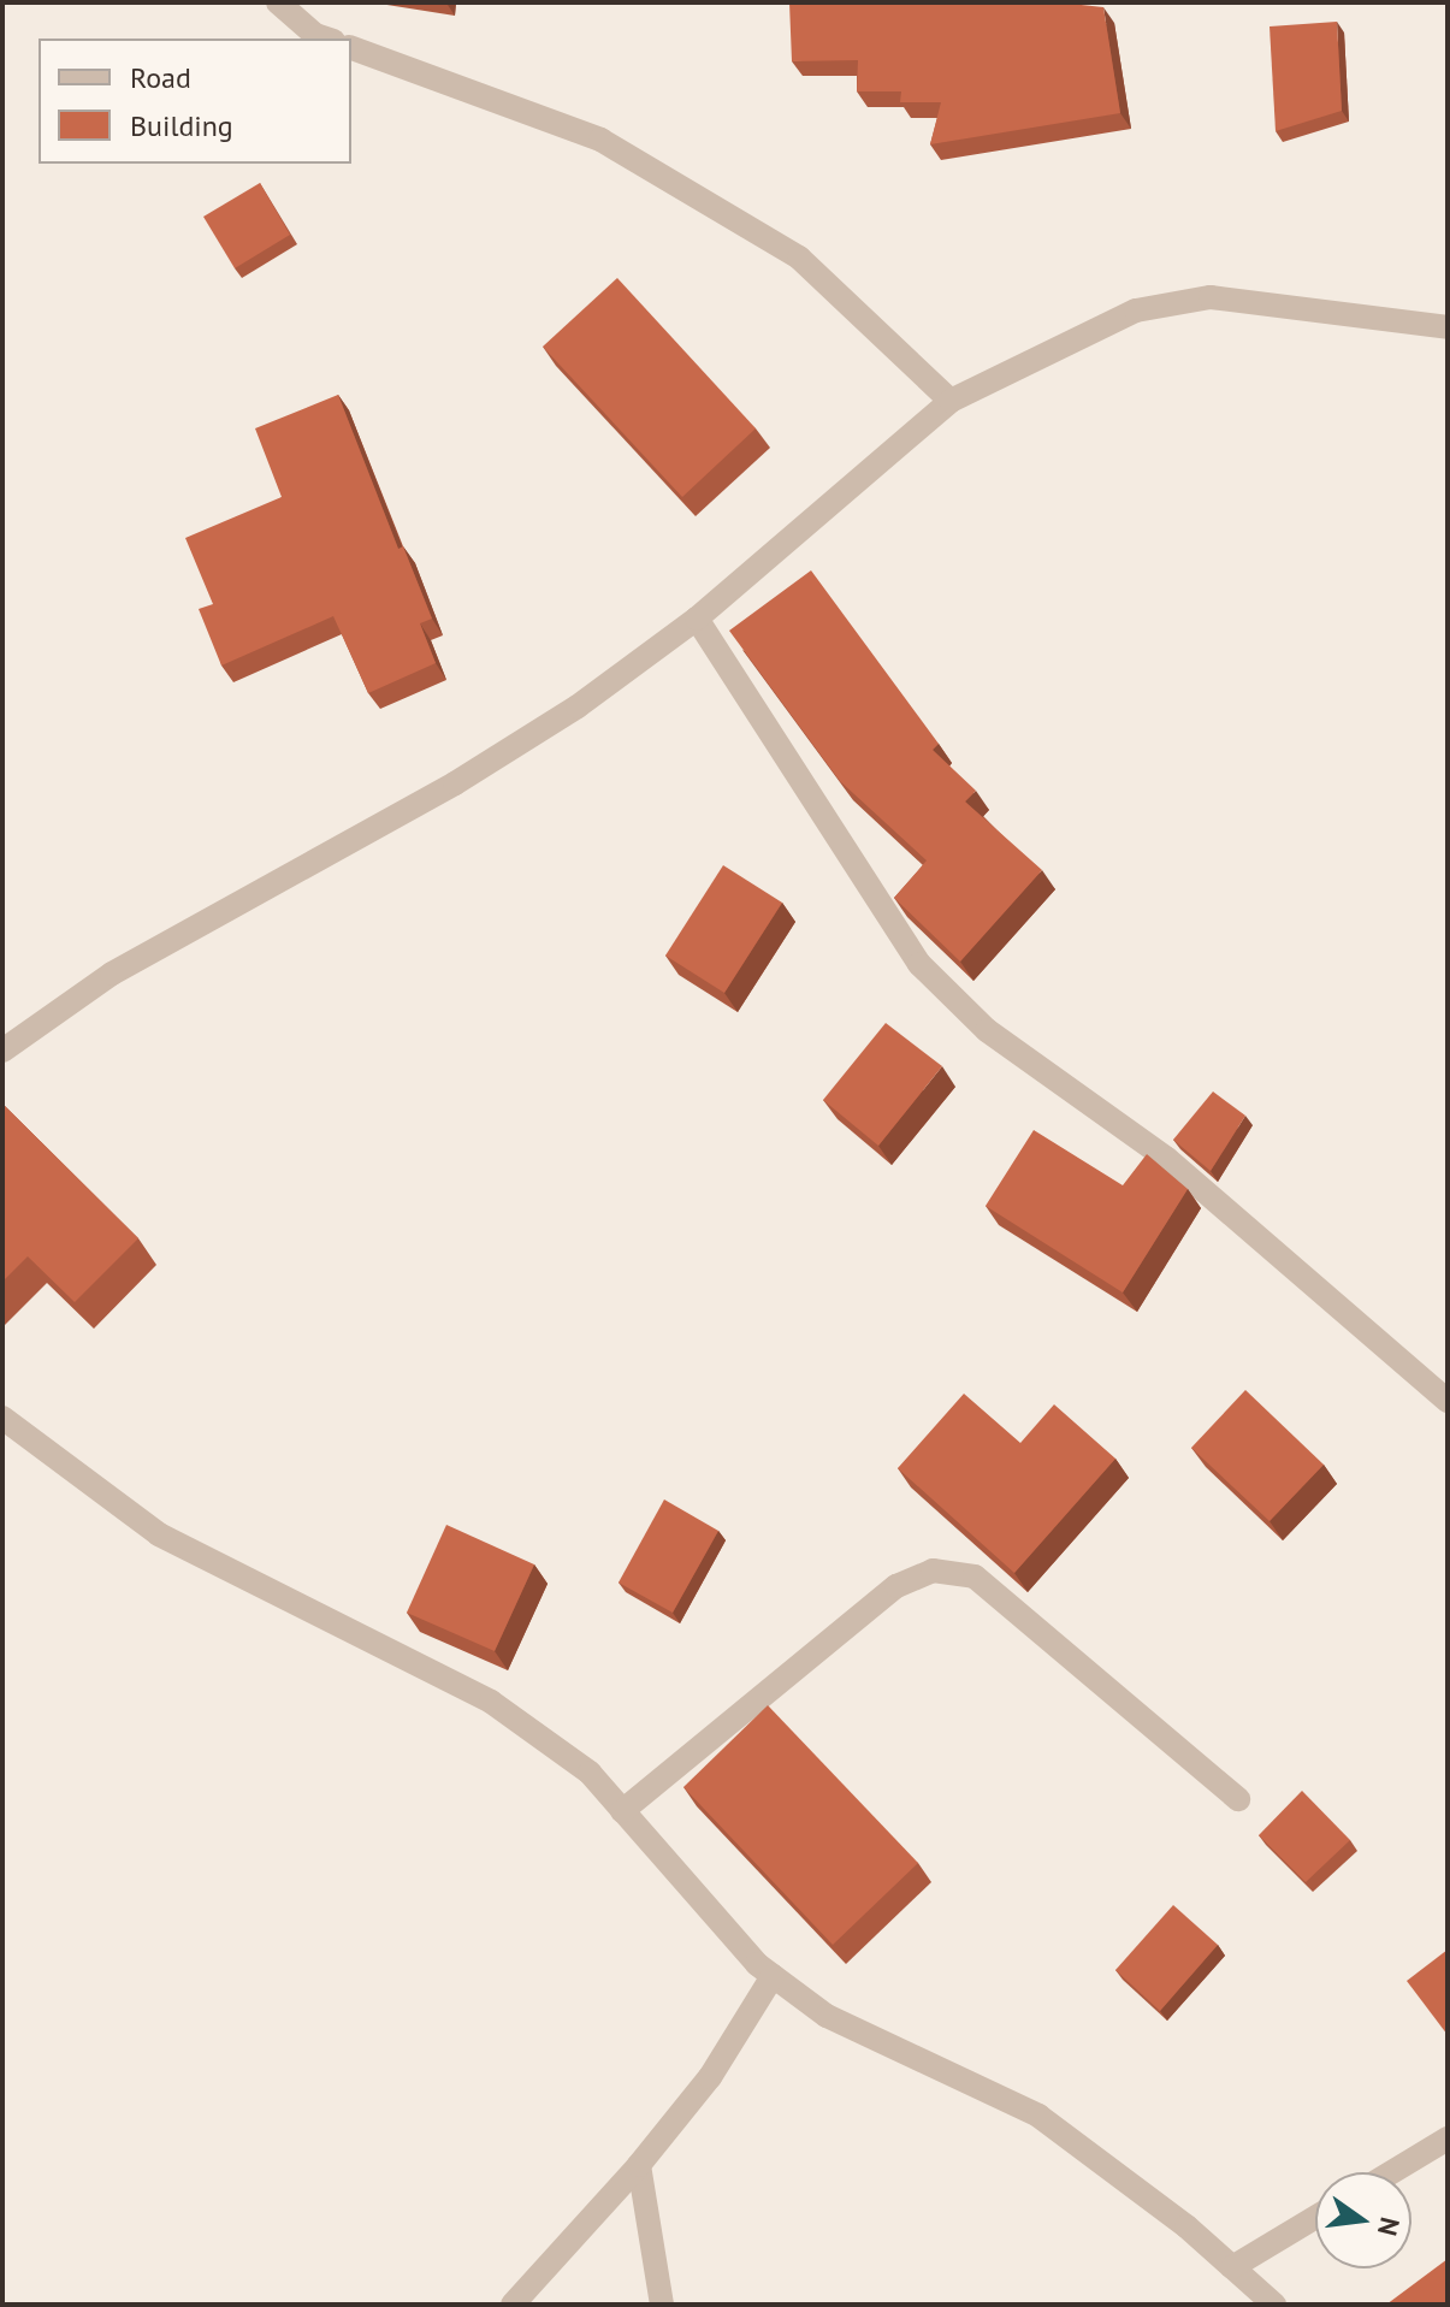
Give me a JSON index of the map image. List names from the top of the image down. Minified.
{"legend":["Road","Building"],"north":"right"}
